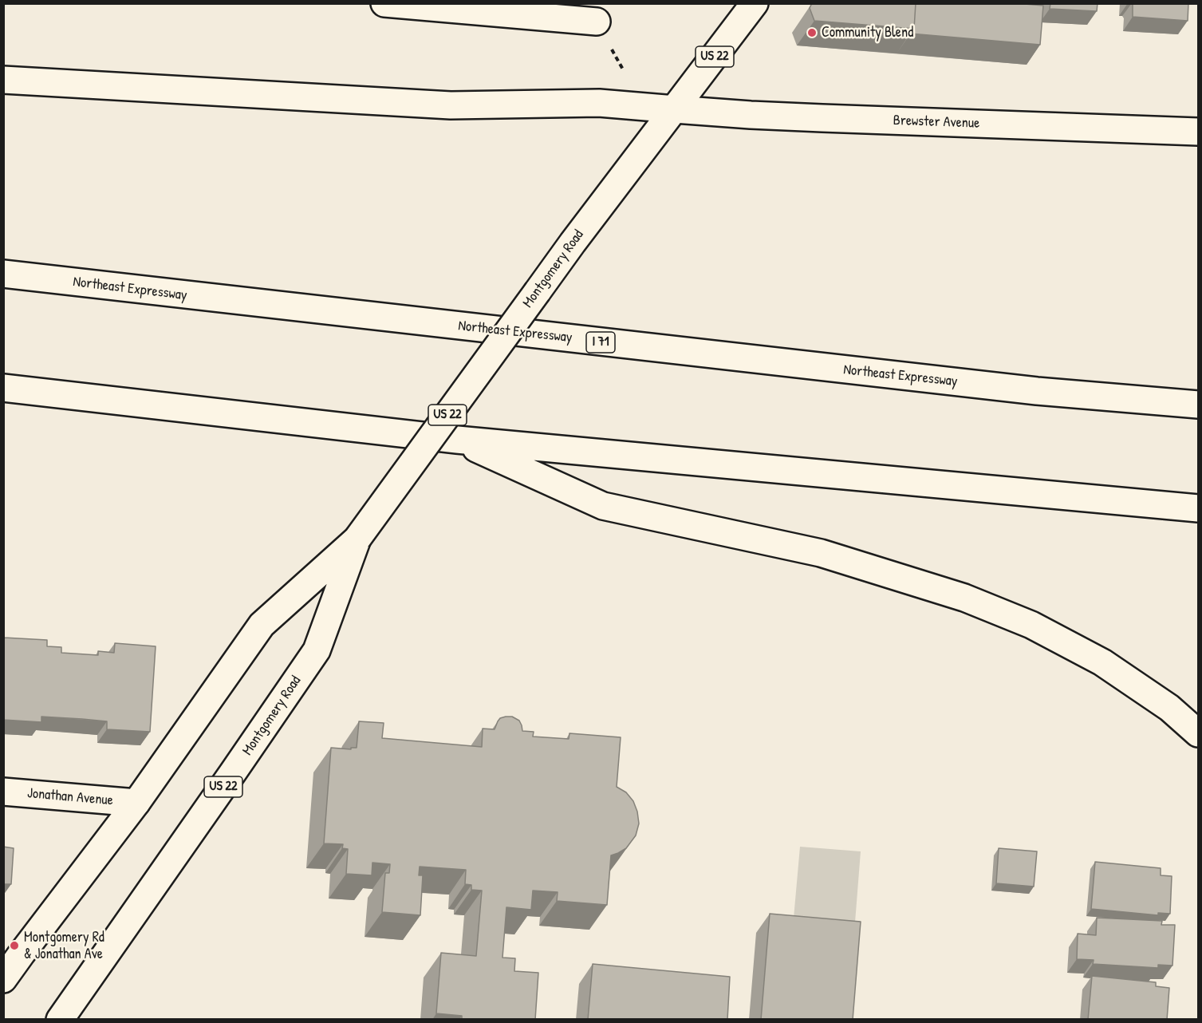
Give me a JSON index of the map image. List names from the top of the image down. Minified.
{"streets":{"main road":["US 22","Brewster Avenue","Montgomery Road","Northeast Expressway","I 71","Jonathan Avenue"]},"crossings":[["Brewster Avenue","Montgomery Road"],["Montgomery Road","Jonathan Avenue"]],"places":["Community Blend","Montgomery Rd & Jonathan Ave"]}
